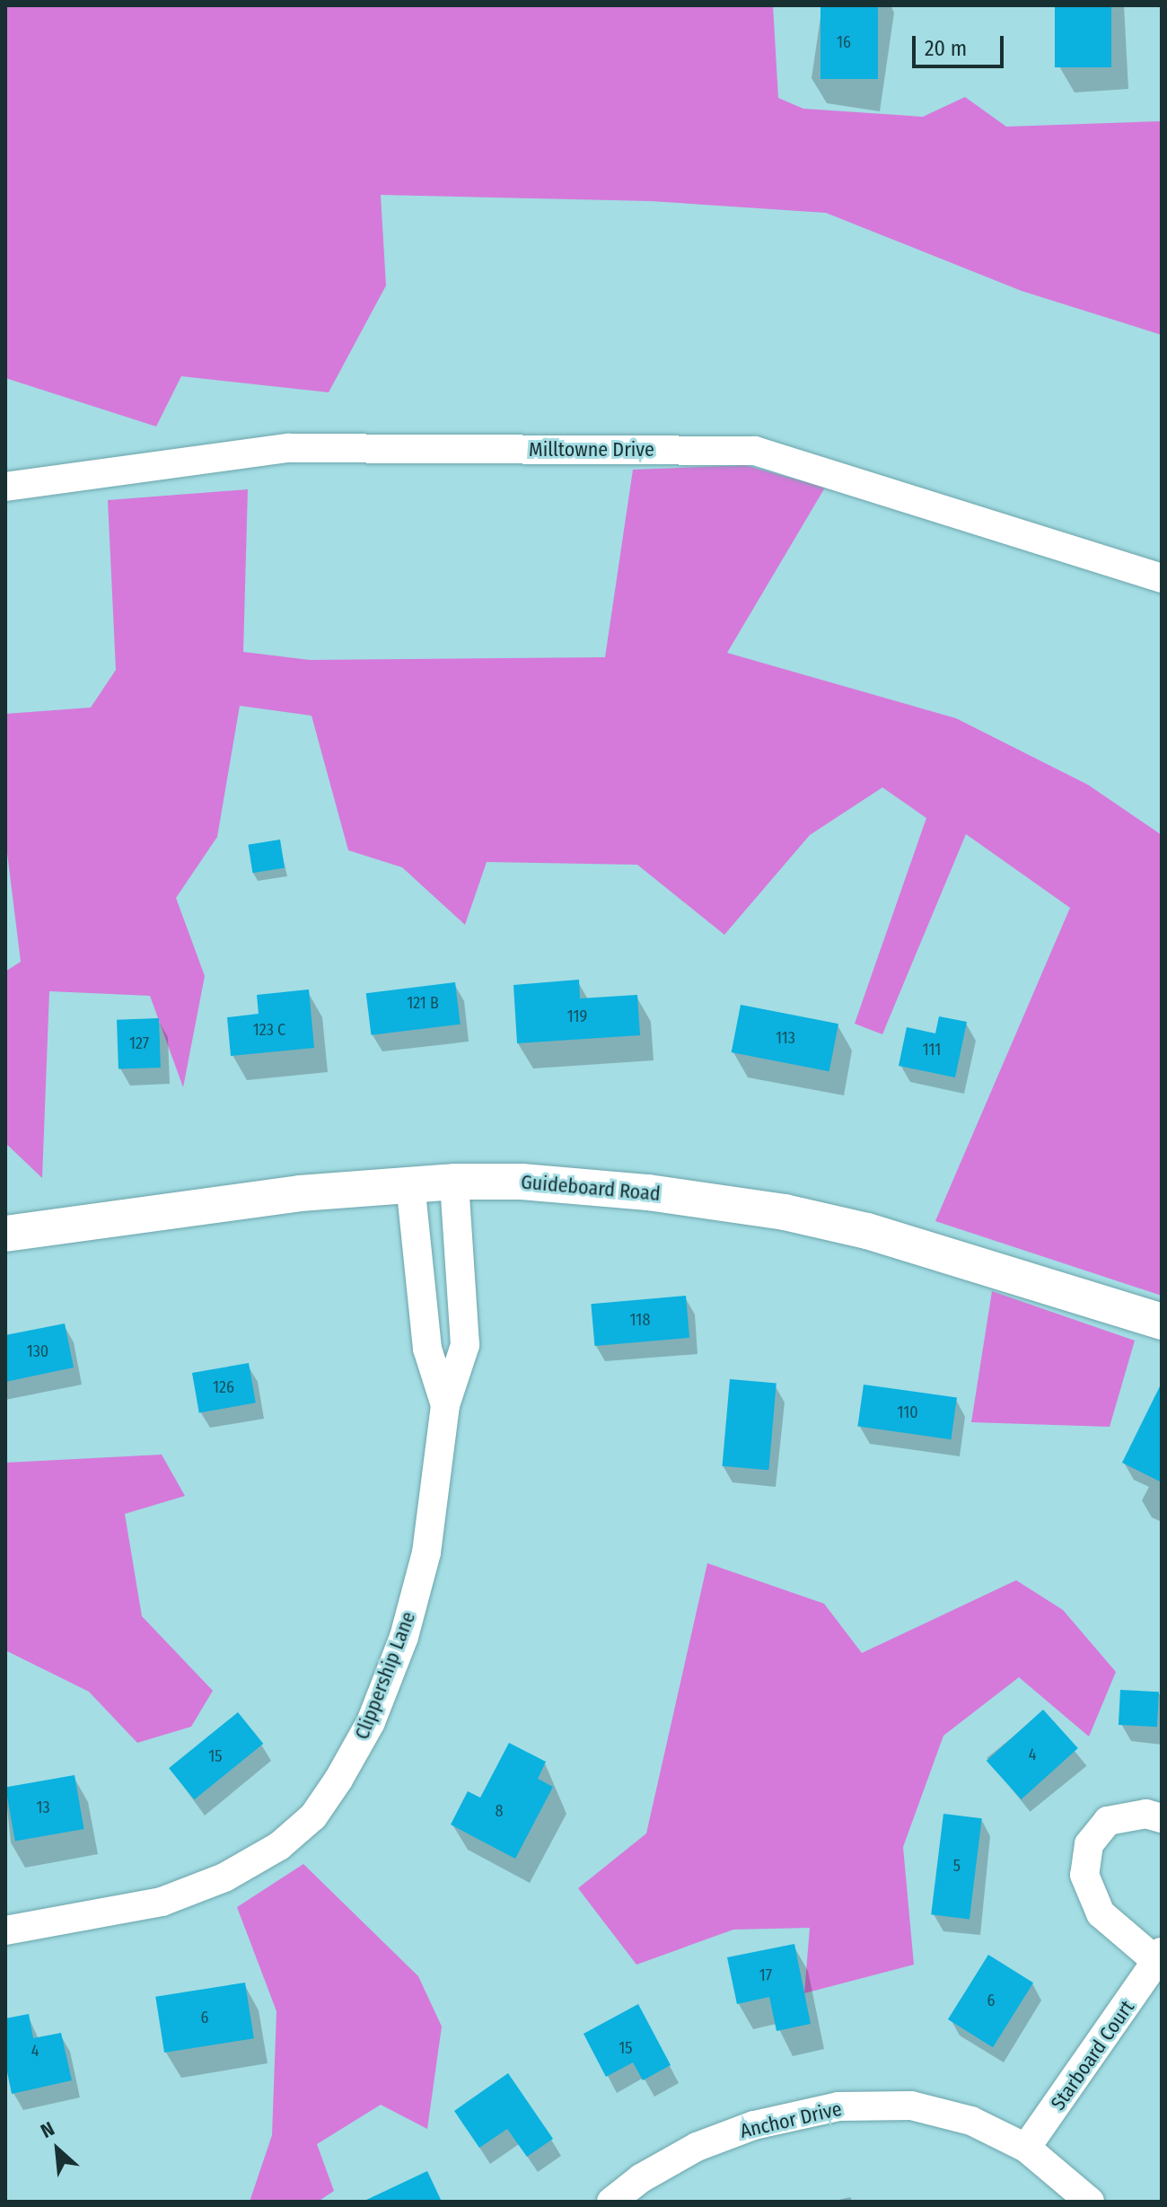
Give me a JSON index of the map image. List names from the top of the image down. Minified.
{"streets":{"street":["Milltowne Drive","Guideboard Road","Clippership Lane","Starboard Court","Anchor Drive"]},"crossings":[["Guideboard Road","Clippership Lane"],["Starboard Court","Anchor Drive"]],"house_numbers":["16","121 B","119","123 C","113","127","111","118","130","126","110","4","15","13","8","5","17","6","6","15","4"],"scale_bar":"20 m","north":"top left"}
